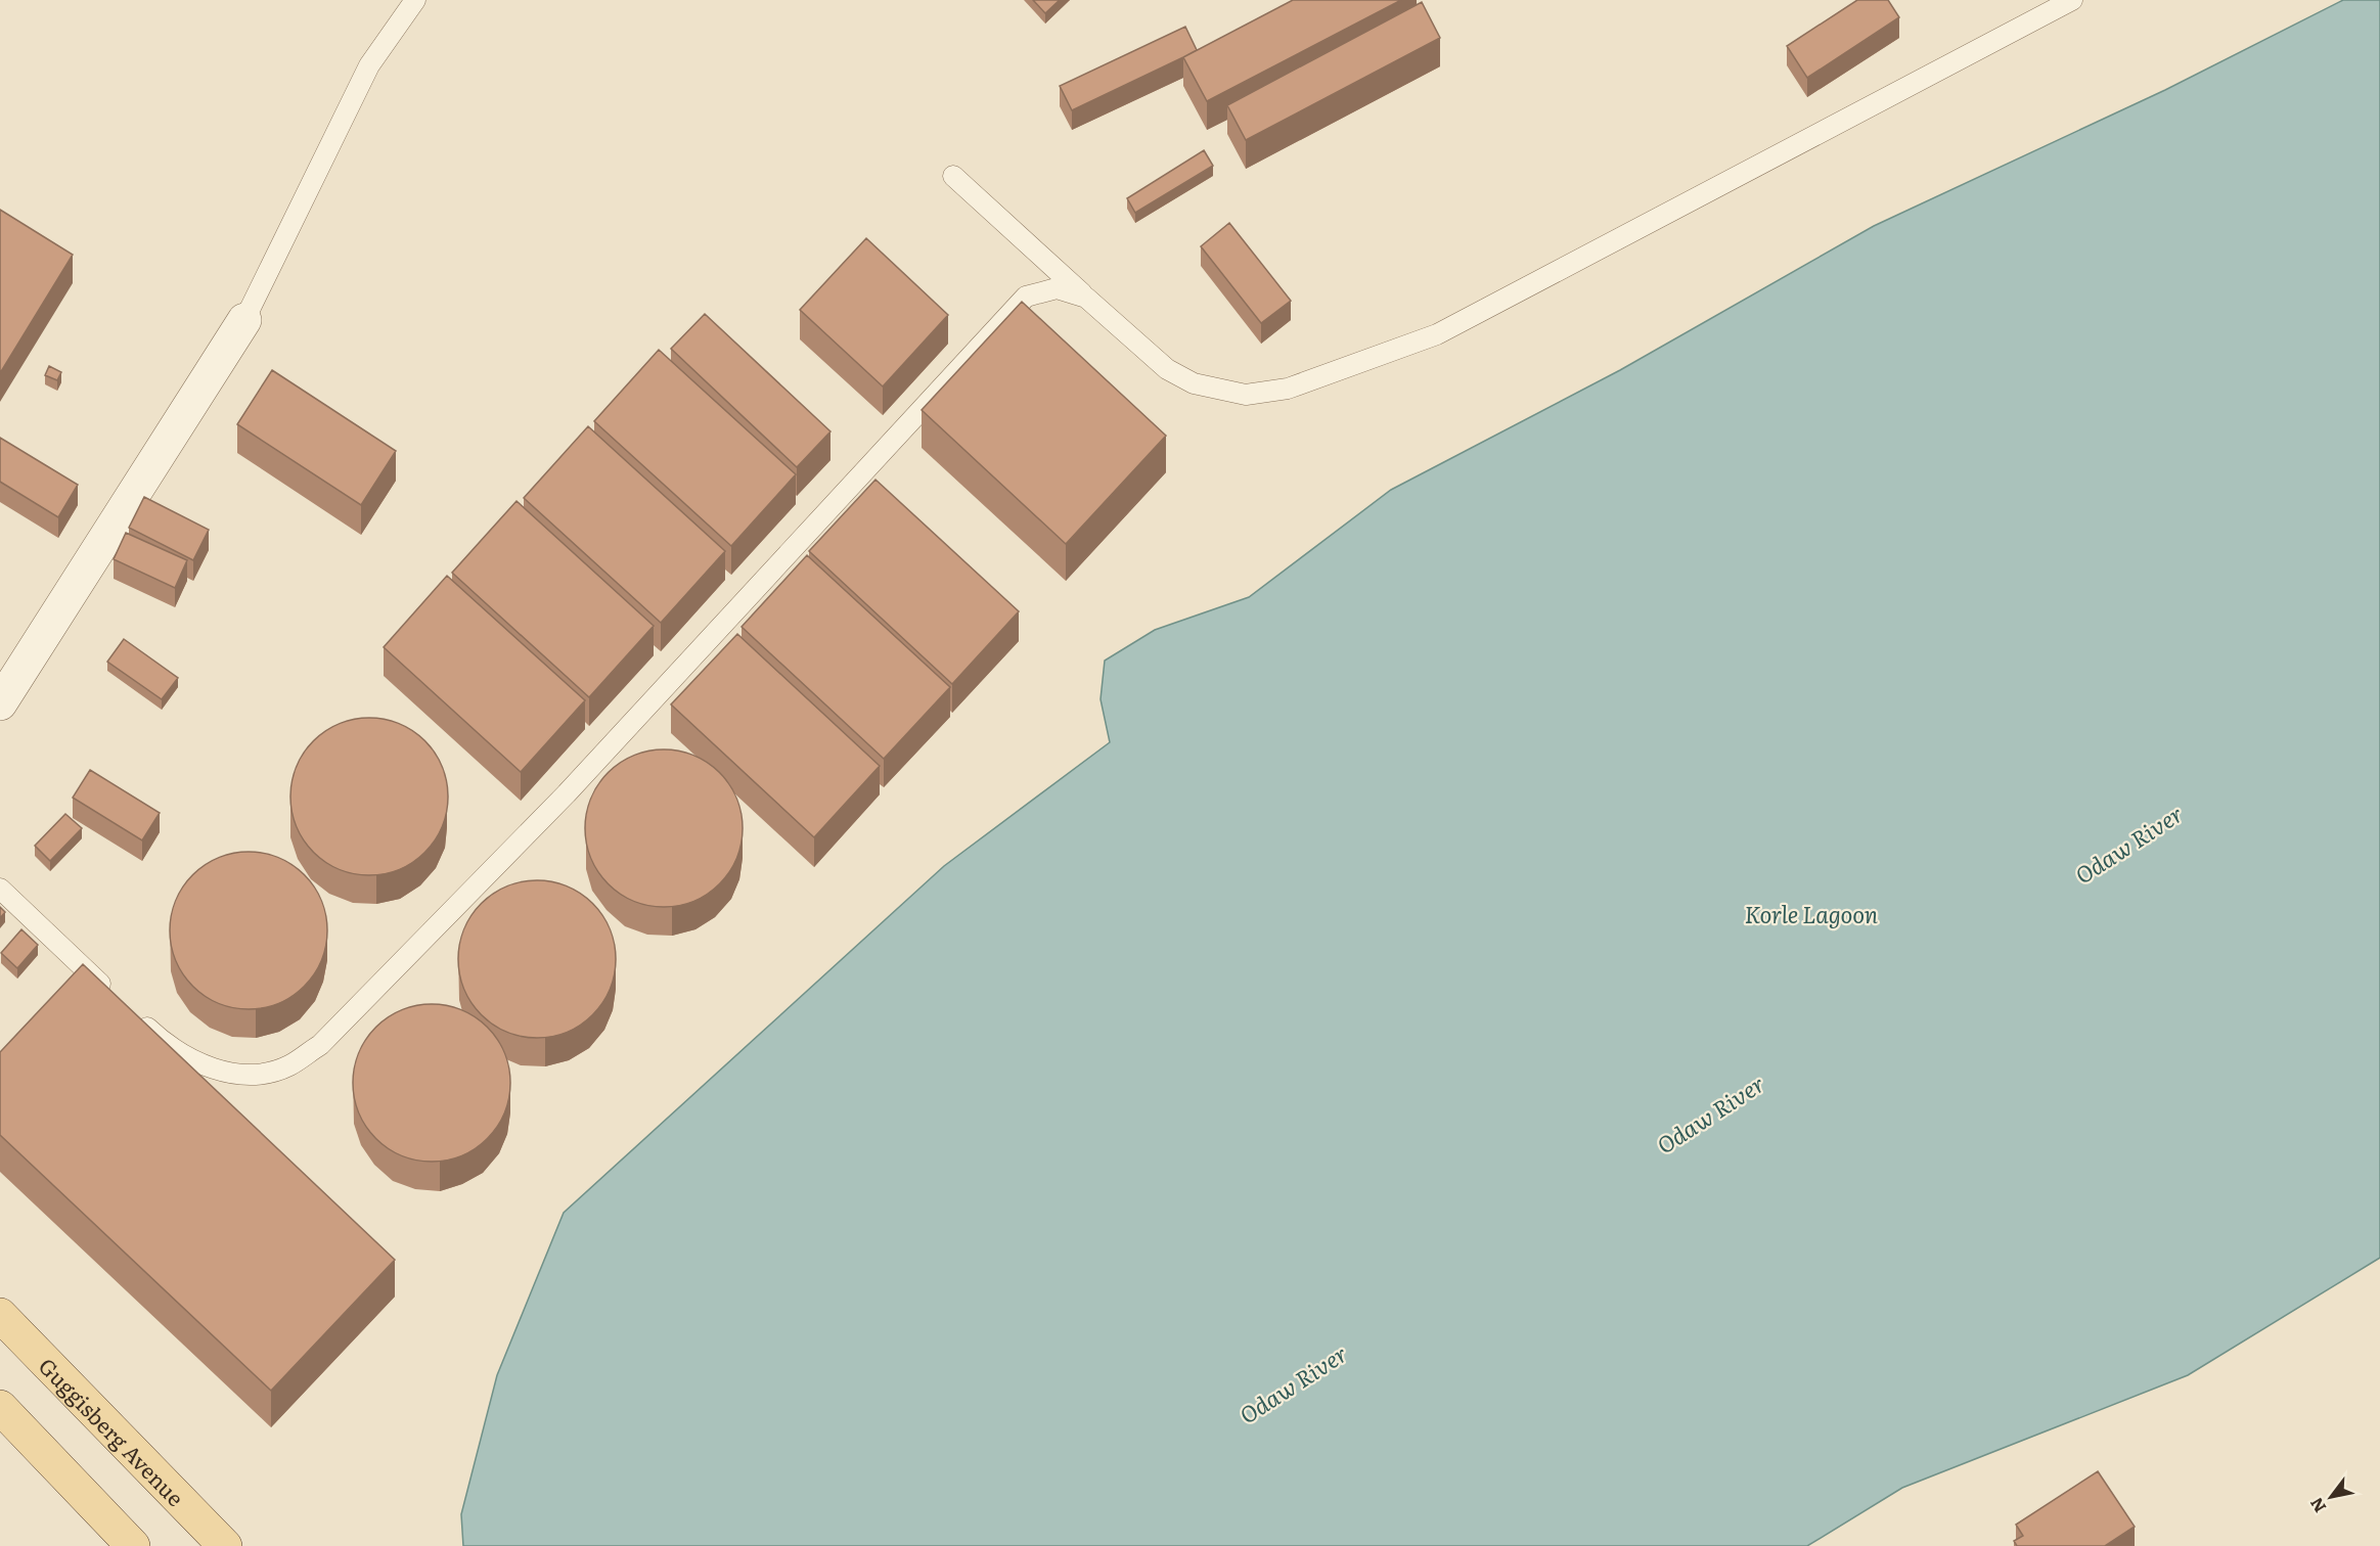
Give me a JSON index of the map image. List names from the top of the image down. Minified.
{"streets":{"main road":["Guggisberg Avenue"]},"water":["Odaw River","Korle Lagoon"],"north":"bottom left"}
